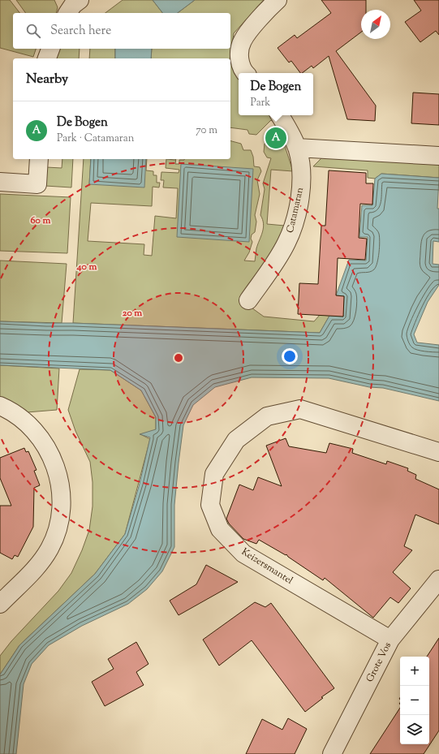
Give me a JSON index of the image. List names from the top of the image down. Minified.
{"streets":{"street":["Catamaran","Keizersmantel","Grote Vos"]},"crossings":[["Keizersmantel","Grote Vos"]],"north":"top right","page":{"search":"Search here","heading":"Nearby","popup":["De Bogen","Park"],"list":[{"mark":"A","name":"De Bogen","note":"Park · Catamaran","value":"70 m"}],"pins":"A","map_buttons":["+","−"]},"rings":["60 m","40 m","20 m"]}
